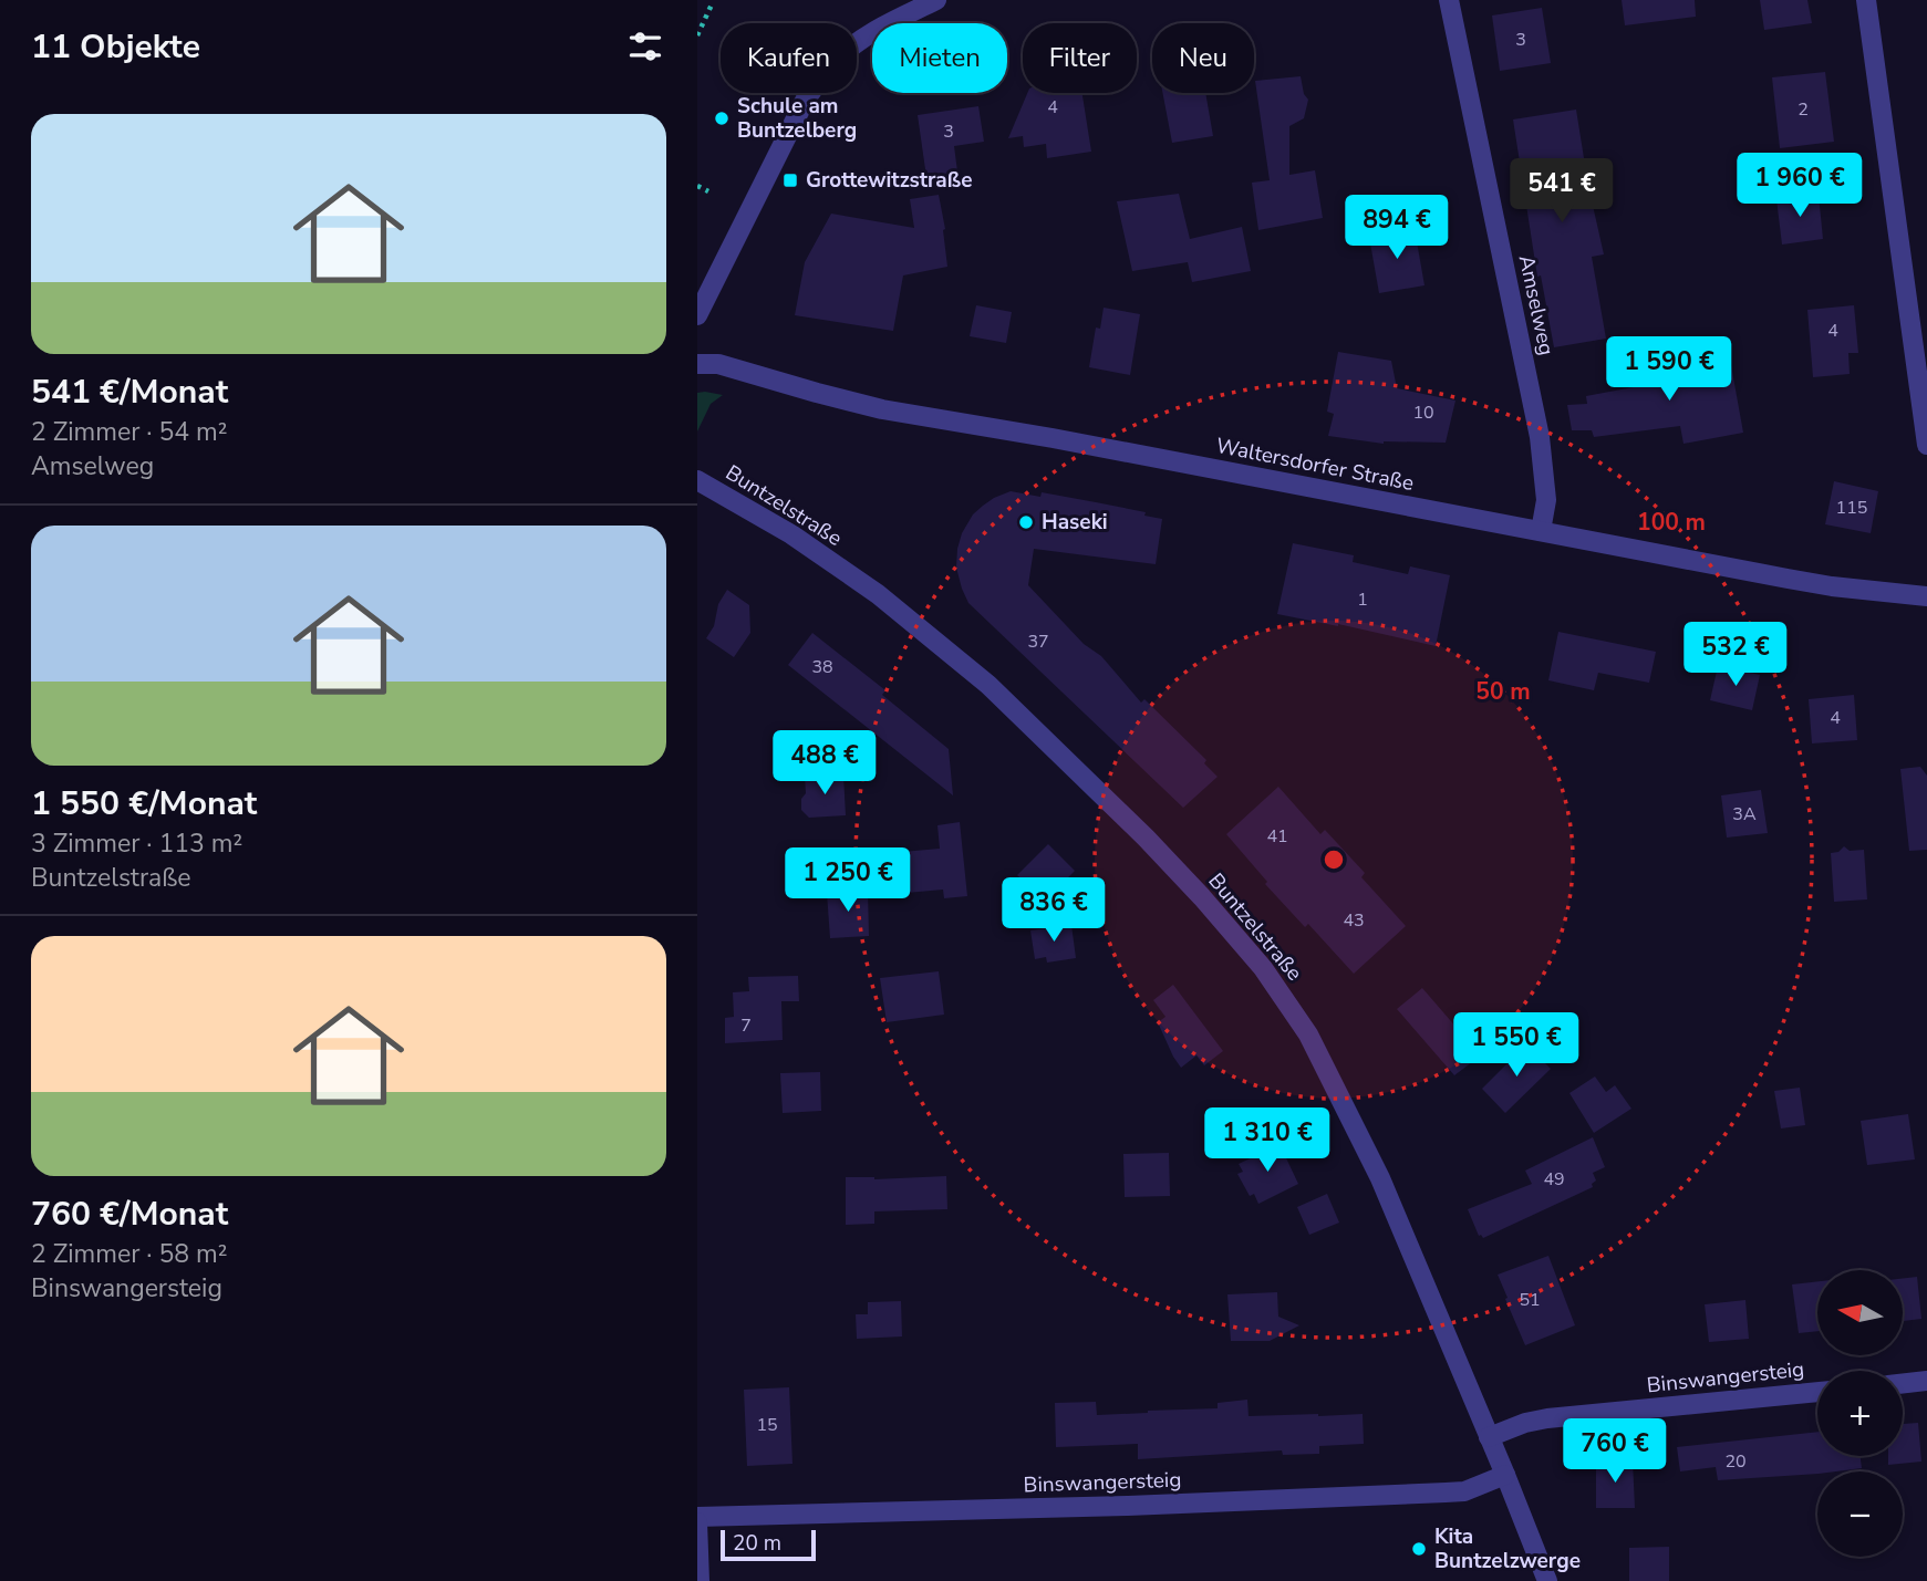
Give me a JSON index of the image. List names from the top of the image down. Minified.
{"streets":{"street":["Amselweg","Waltersdorfer Straße","Buntzelstraße","Binswangersteig"]},"crossings":[["Amselweg","Waltersdorfer Straße"],["Buntzelstraße","Binswangersteig"]],"places":{"other":["Schule am Buntzelberg","Haseki","Kita Buntzelzwerge"],"transit":["Grottewitzstraße"]},"house_numbers":["3","4","2","3","4","10","115","1","37","38","4","3A","41","43","7","49","51","15","20"],"scale_bar":"20 m","north":"left","page":{"heading":"11 Objekte","chip":["Kaufen","Mieten","Filter","Neu"],"list":[{"name":"541 €/Monat","note":"2 Zimmer · 54 m² · Amselweg"},{"name":"1 550 €/Monat","note":"3 Zimmer · 113 m² · Buntzelstraße"},{"name":"760 €/Monat","note":"2 Zimmer · 58 m² · Binswangersteig"}],"price":["1 960 €","541 €","894 €","1 590 €","532 €","488 €","1 250 €","836 €","1 550 €","1 310 €","760 €"],"map_buttons":["+","−"],"scale":"20 m"},"rings":["100 m","50 m"]}
